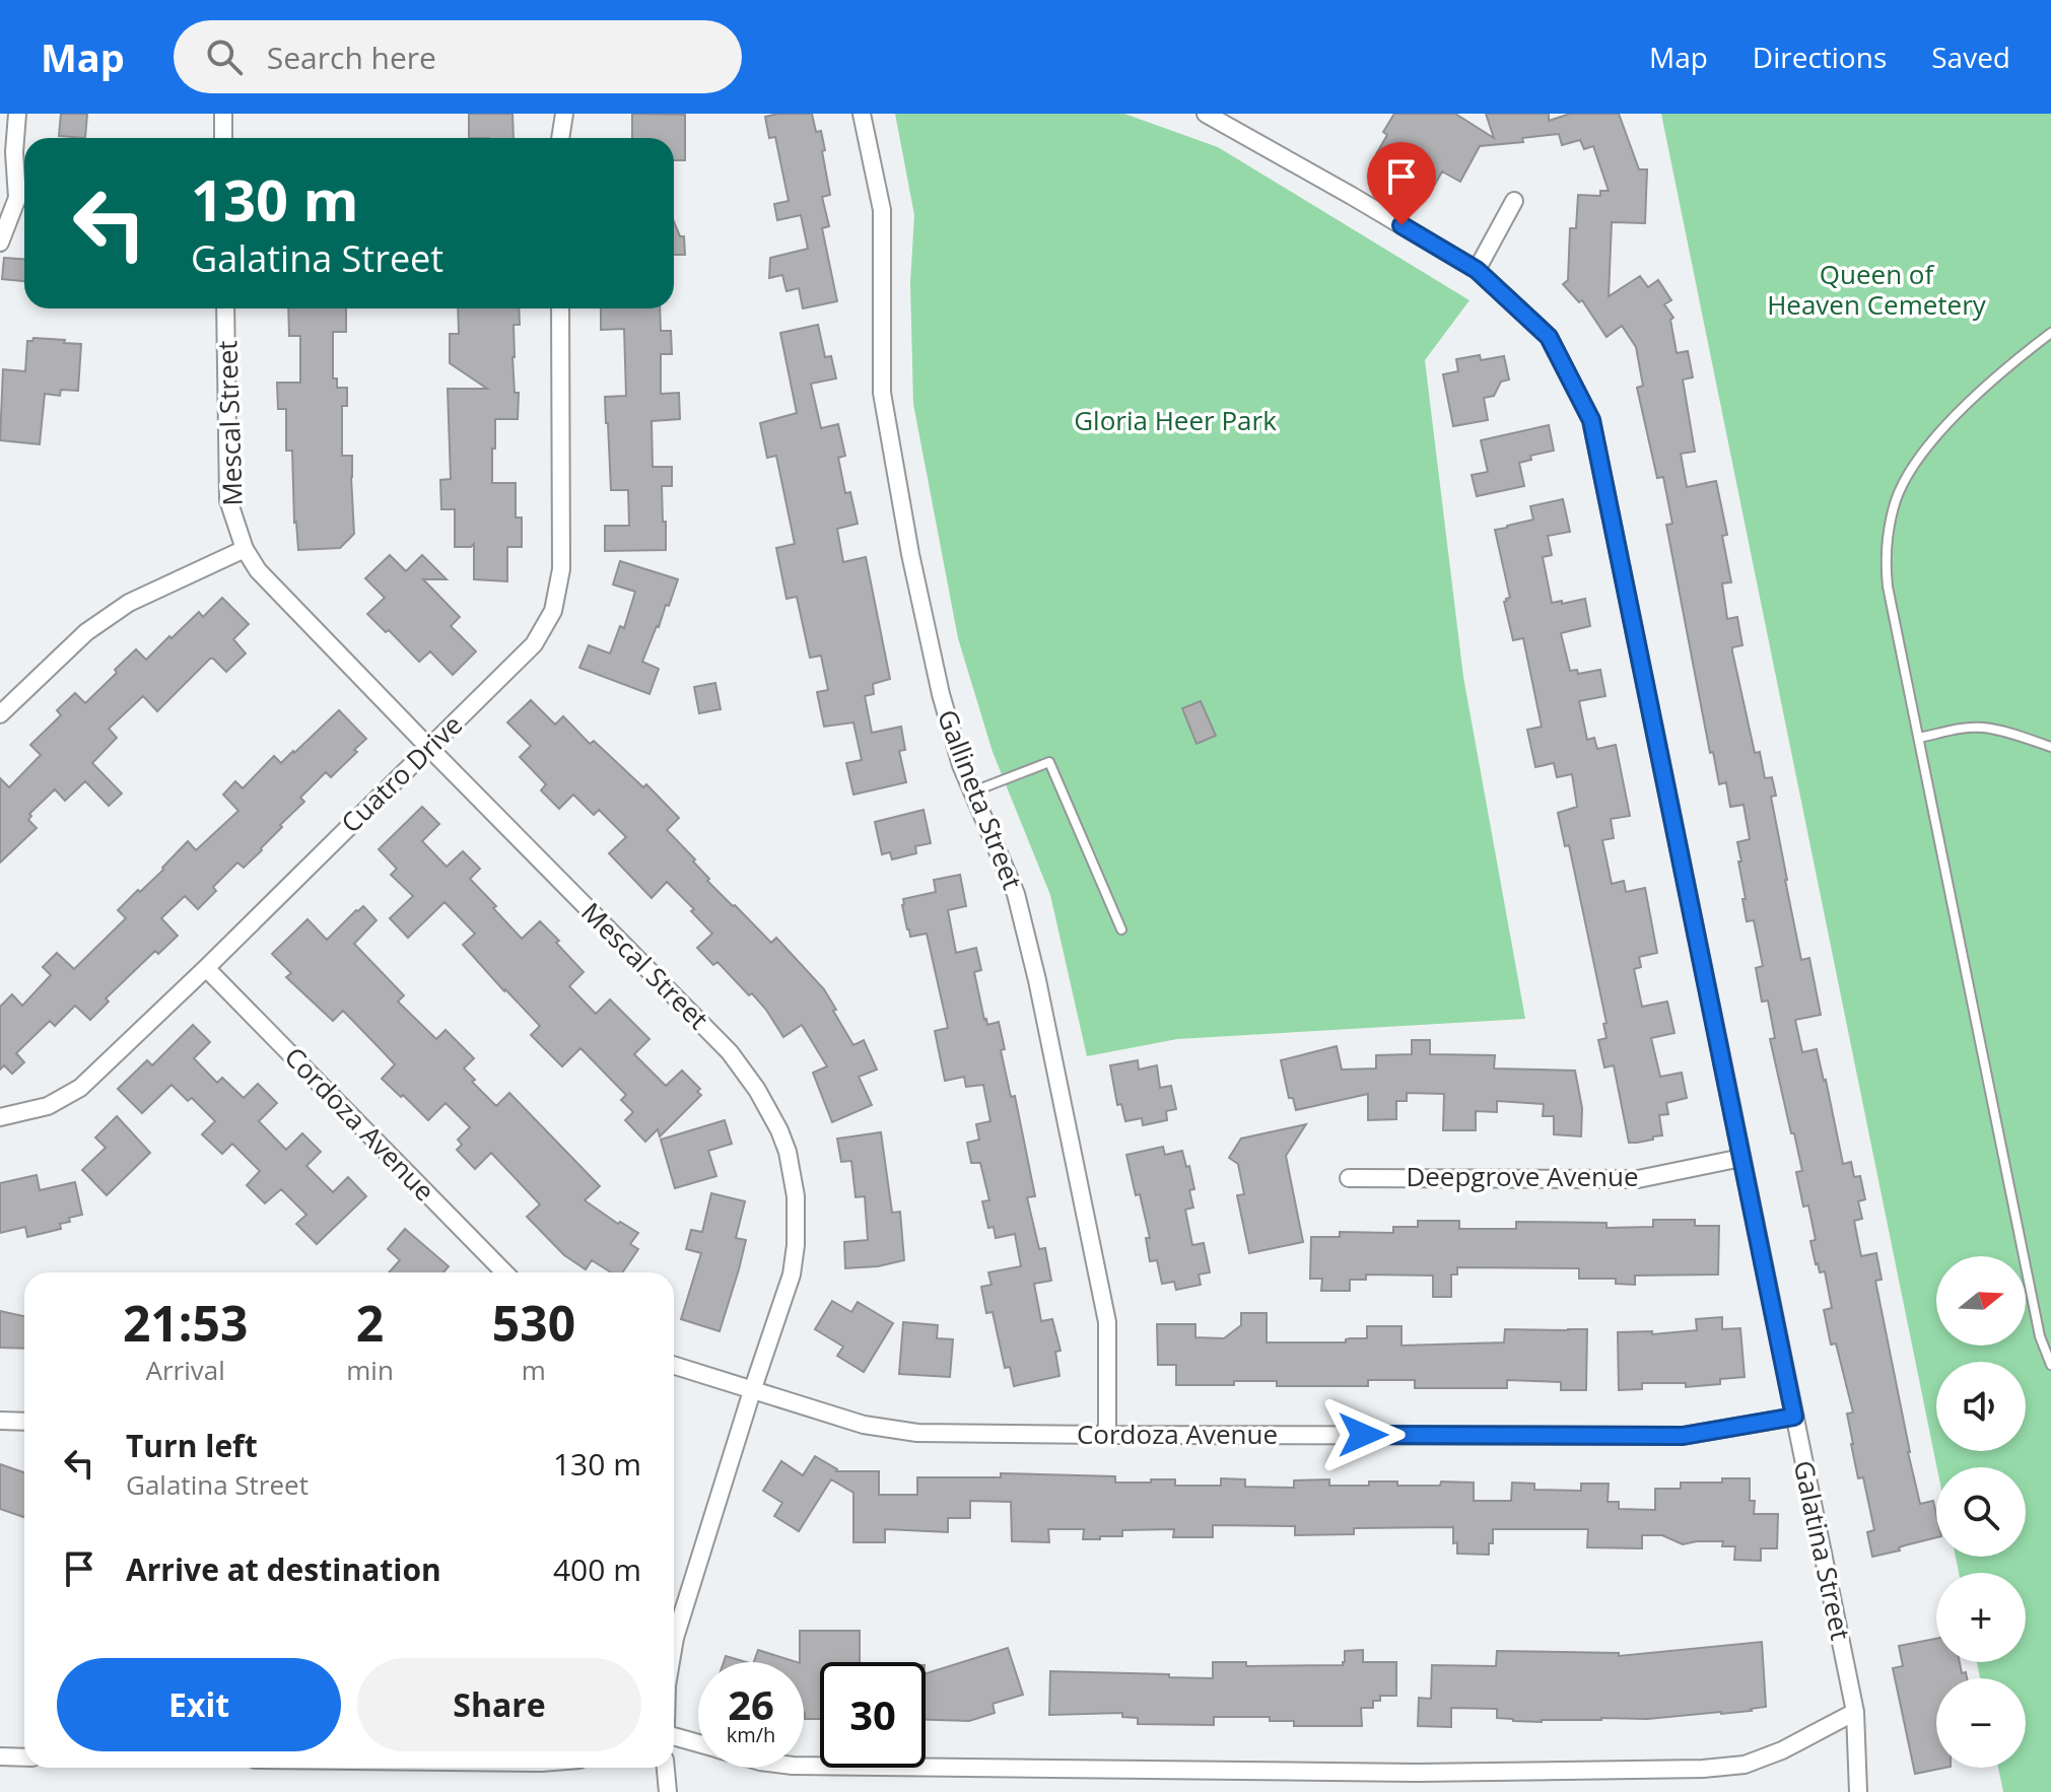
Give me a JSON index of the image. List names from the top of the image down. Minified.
{"streets":{"street":["Mescal Street","Cuatro Drive","Gallineta Street","Cordoza Avenue","Deepgrove Avenue","Galatina Street"]},"crossings":[["Mescal Street","Cuatro Drive"],["Mescal Street","Cordoza Avenue"],["Cuatro Drive","Cordoza Avenue"],["Gallineta Street","Cordoza Avenue"],["Cordoza Avenue","Galatina Street"],["Deepgrove Avenue","Galatina Street"]],"parks":["Queen of Heaven Cemetery","Gloria Heer Park"],"north":"right","page":{"header":"Map","search":"Search here","nav":["Map","Directions","Saved"],"turn":["130 m","Galatina Street"],"map_buttons":["+","−"],"eta":["21:53","Arrival","2","min","530","m"],"list":[{"name":"Turn left","note":"Galatina Street","value":"130 m"},{"name":"Arrive at destination","value":"400 m"}],"buttons":["Exit","Share"],"speed":"26 km/h","limit":"30"}}
